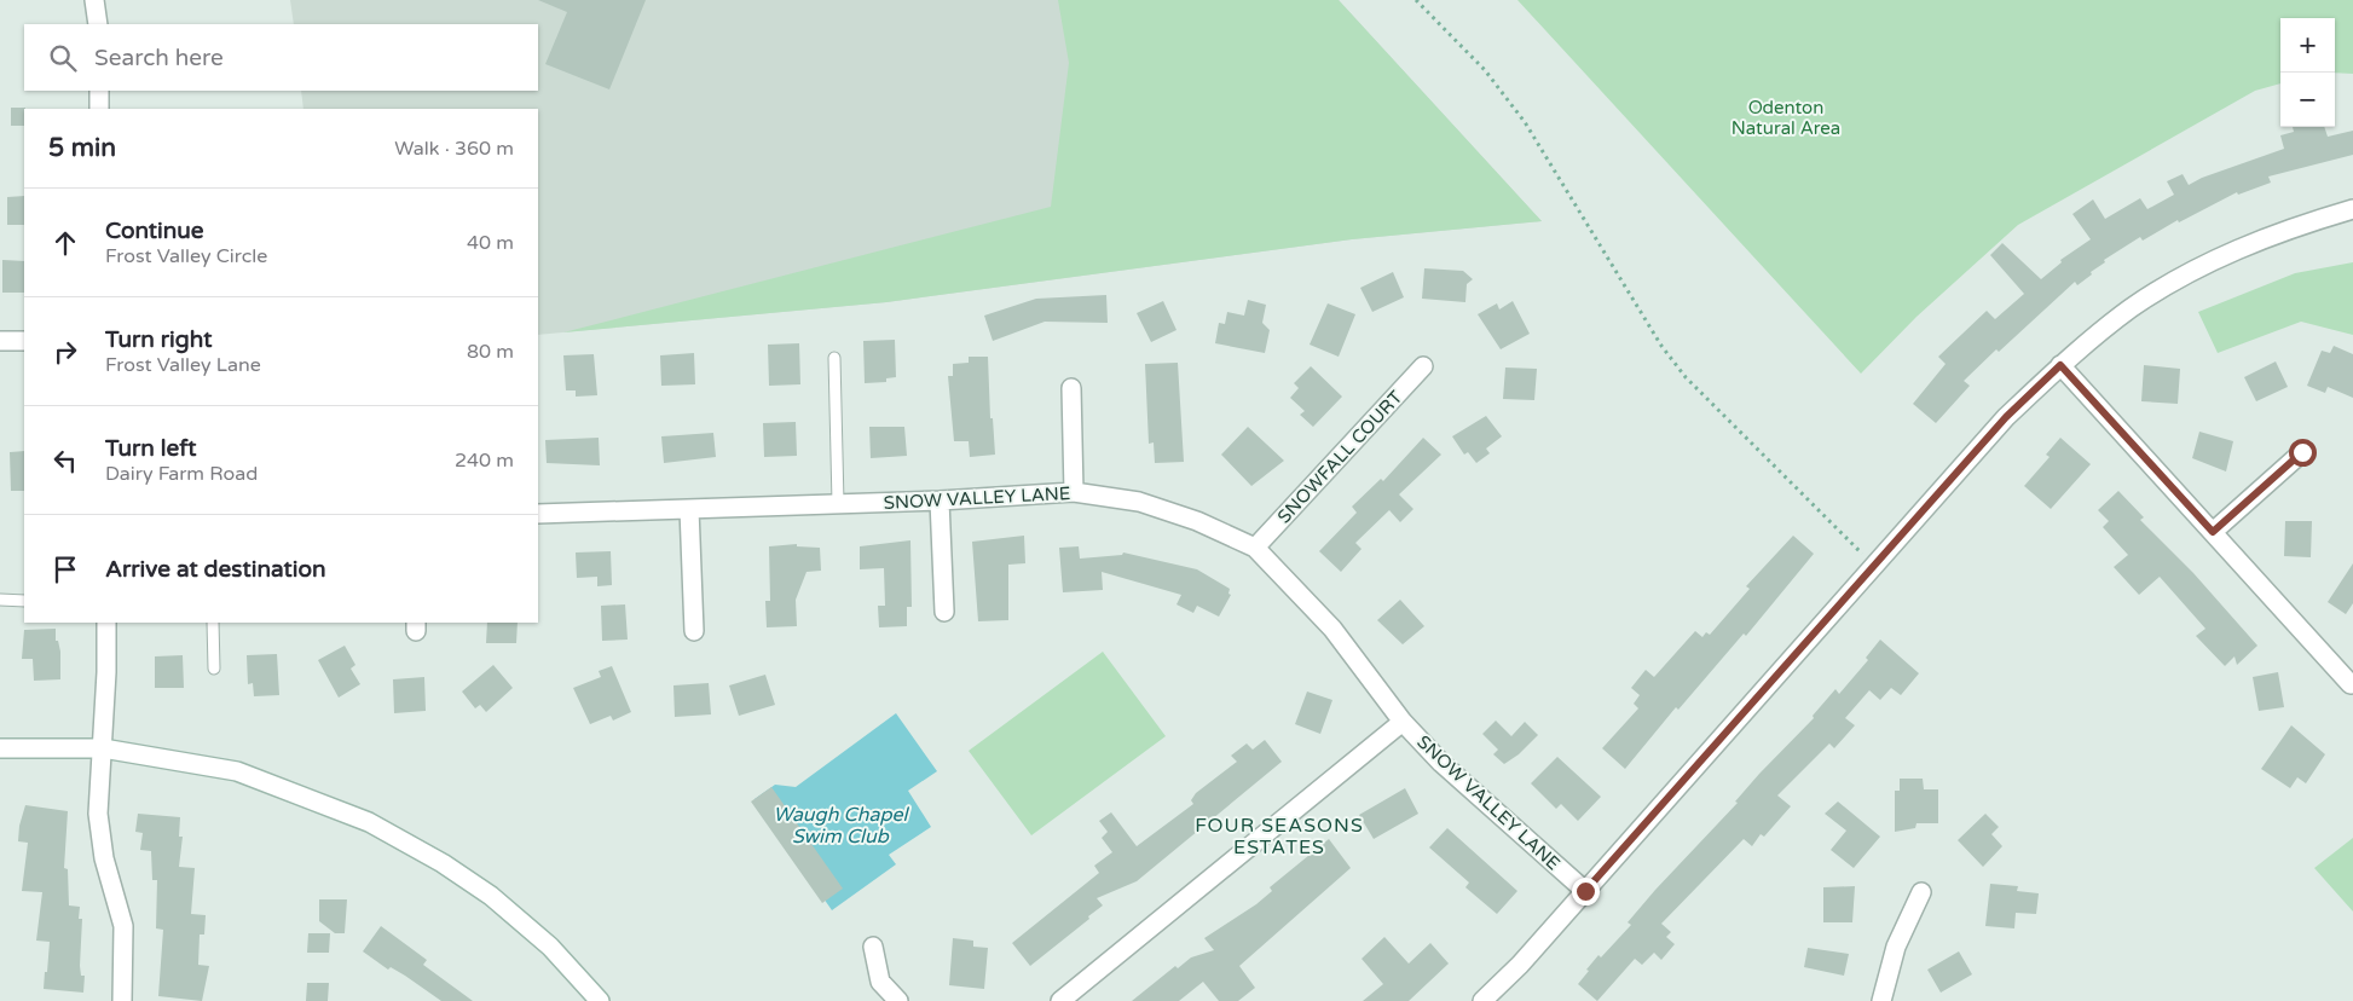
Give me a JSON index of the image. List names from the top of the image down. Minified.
{"streets":{"street":["SNOWFALL COURT","SNOW VALLEY LANE"]},"crossings":[["SNOWFALL COURT","SNOW VALLEY LANE"]],"districts":["FOUR SEASONS ESTATES"],"water":["Waugh Chapel Swim Club"],"parks":["Odenton Natural Area"],"page":{"map_buttons":["+","−"],"search":"Search here","heading":["5 min","Walk · 360 m"],"list":[["Continue","Frost Valley Circle","40 m"],["Turn right","Frost Valley Lane","80 m"],["Turn left","Dairy Farm Road","240 m"],"Arrive at destination"]}}
